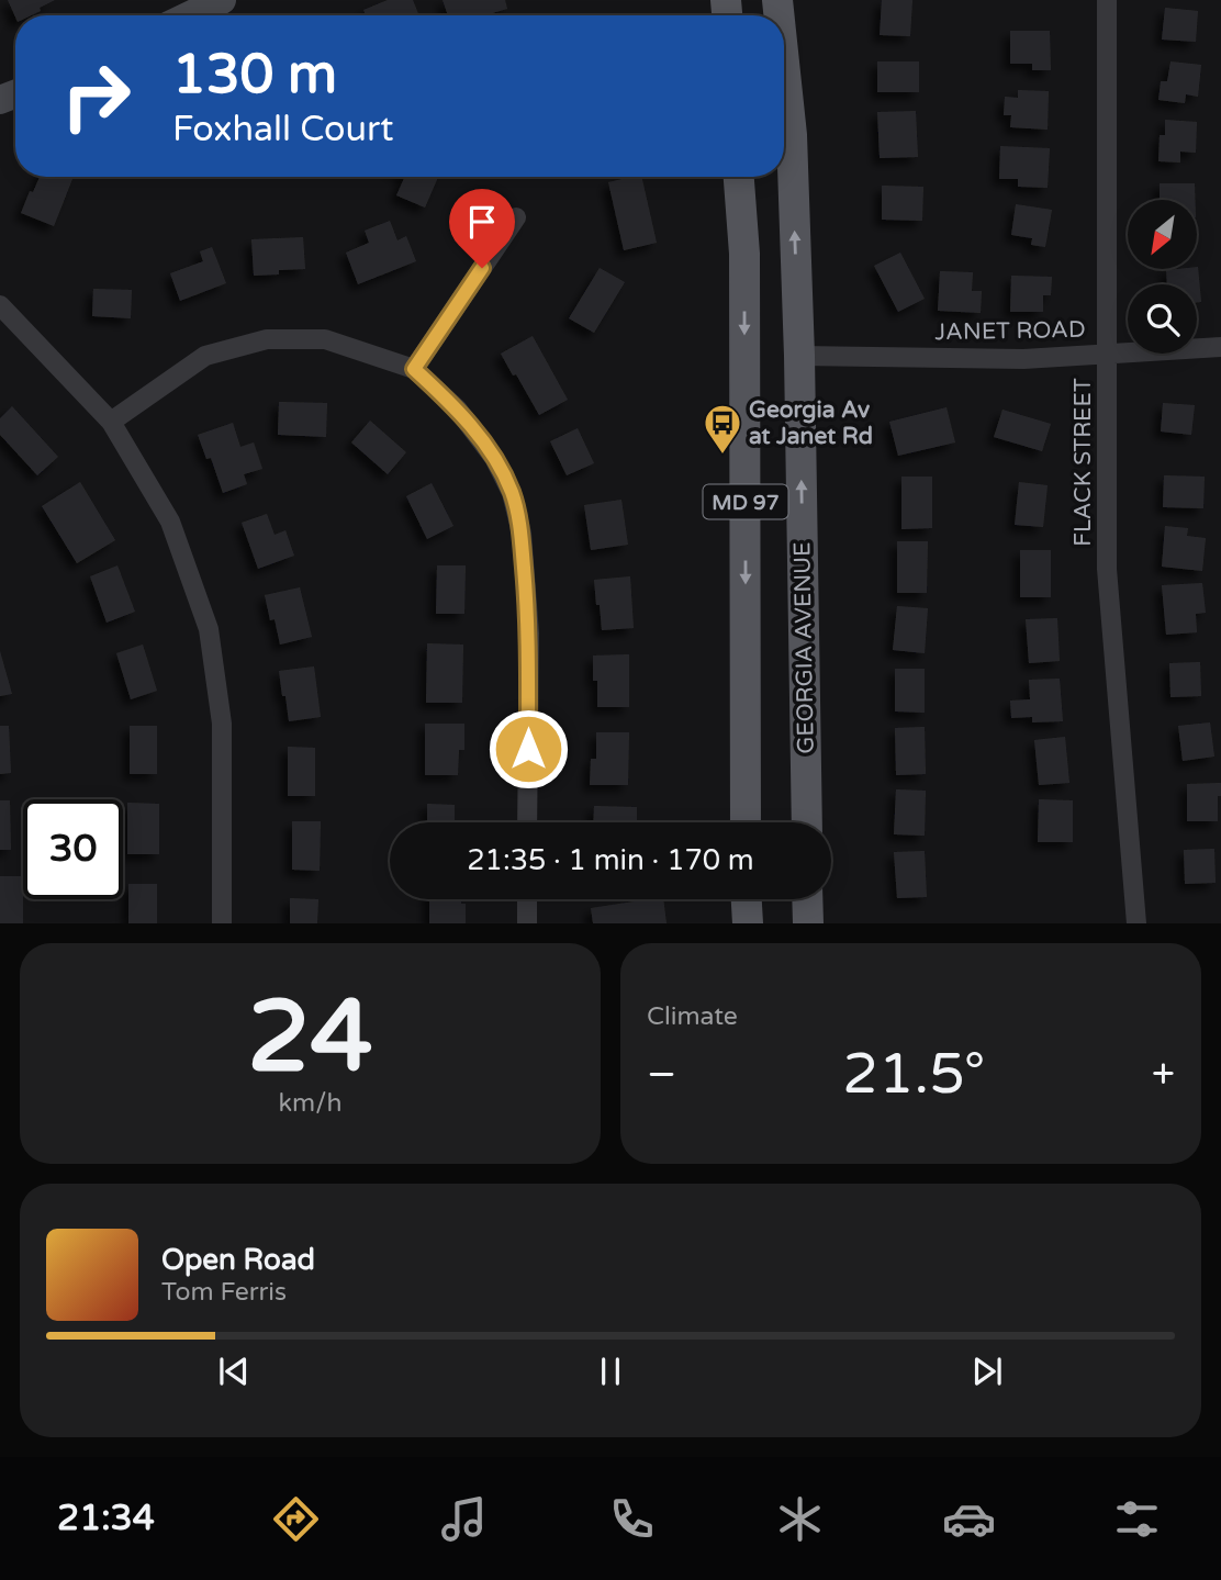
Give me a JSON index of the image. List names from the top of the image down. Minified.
{"streets":{"main road":["MD 97","GEORGIA AVENUE"],"street":["JANET ROAD","FLACK STREET"]},"crossings":[["JANET ROAD","FLACK STREET"],["JANET ROAD","GEORGIA AVENUE"]],"places":{"bus stop":["Georgia Av at Janet Rd"]},"north":"bottom left","page":{"turn":["130 m","Foxhall Court"],"limit":"30","trip":"21:35 · 1 min · 170 m","tile":[["24","km/h"],"Climate"],"heat":["−","21.5°","+"],"song":["Open Road","Tom Ferris"],"tabs":"21:34"}}
